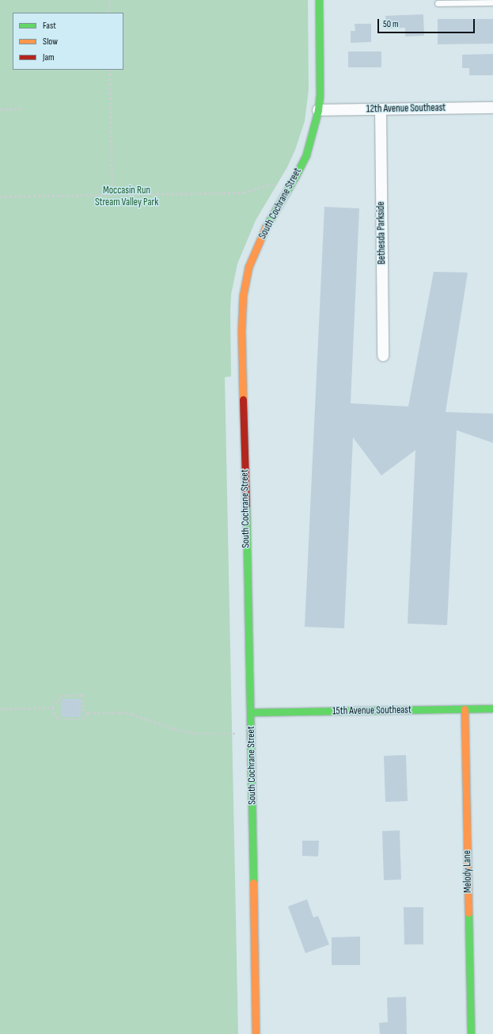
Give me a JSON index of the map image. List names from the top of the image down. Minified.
{"streets":{"street":["12th Avenue Southeast","South Cochrane Street","Bethesda Parkside","15th Avenue Southeast","Melody Lane"]},"crossings":[["12th Avenue Southeast","South Cochrane Street"],["12th Avenue Southeast","Bethesda Parkside"],["South Cochrane Street","15th Avenue Southeast"],["15th Avenue Southeast","Melody Lane"]],"parks":["Moccasin Run Stream Valley Park"],"legend":["Fast","Slow","Jam"],"scale_bar":"50 m"}
